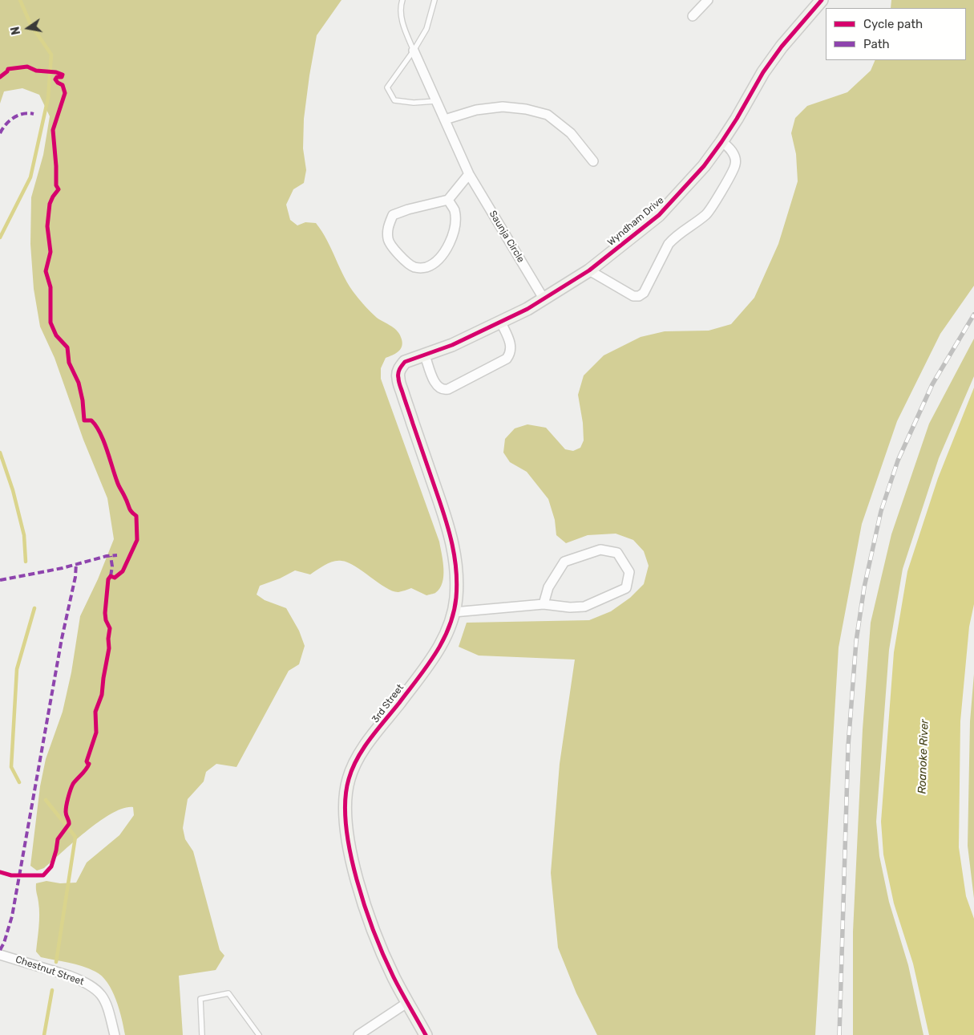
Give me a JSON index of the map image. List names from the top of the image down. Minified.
{"streets":{"street":["Wyndham Drive","Saunja Circle","3rd Street","Chestnut Street"]},"crossings":[["Wyndham Drive","Saunja Circle"],["Wyndham Drive","3rd Street"]],"water":["Roanoke River"],"legend":["Cycle path","Path"],"north":"left"}
